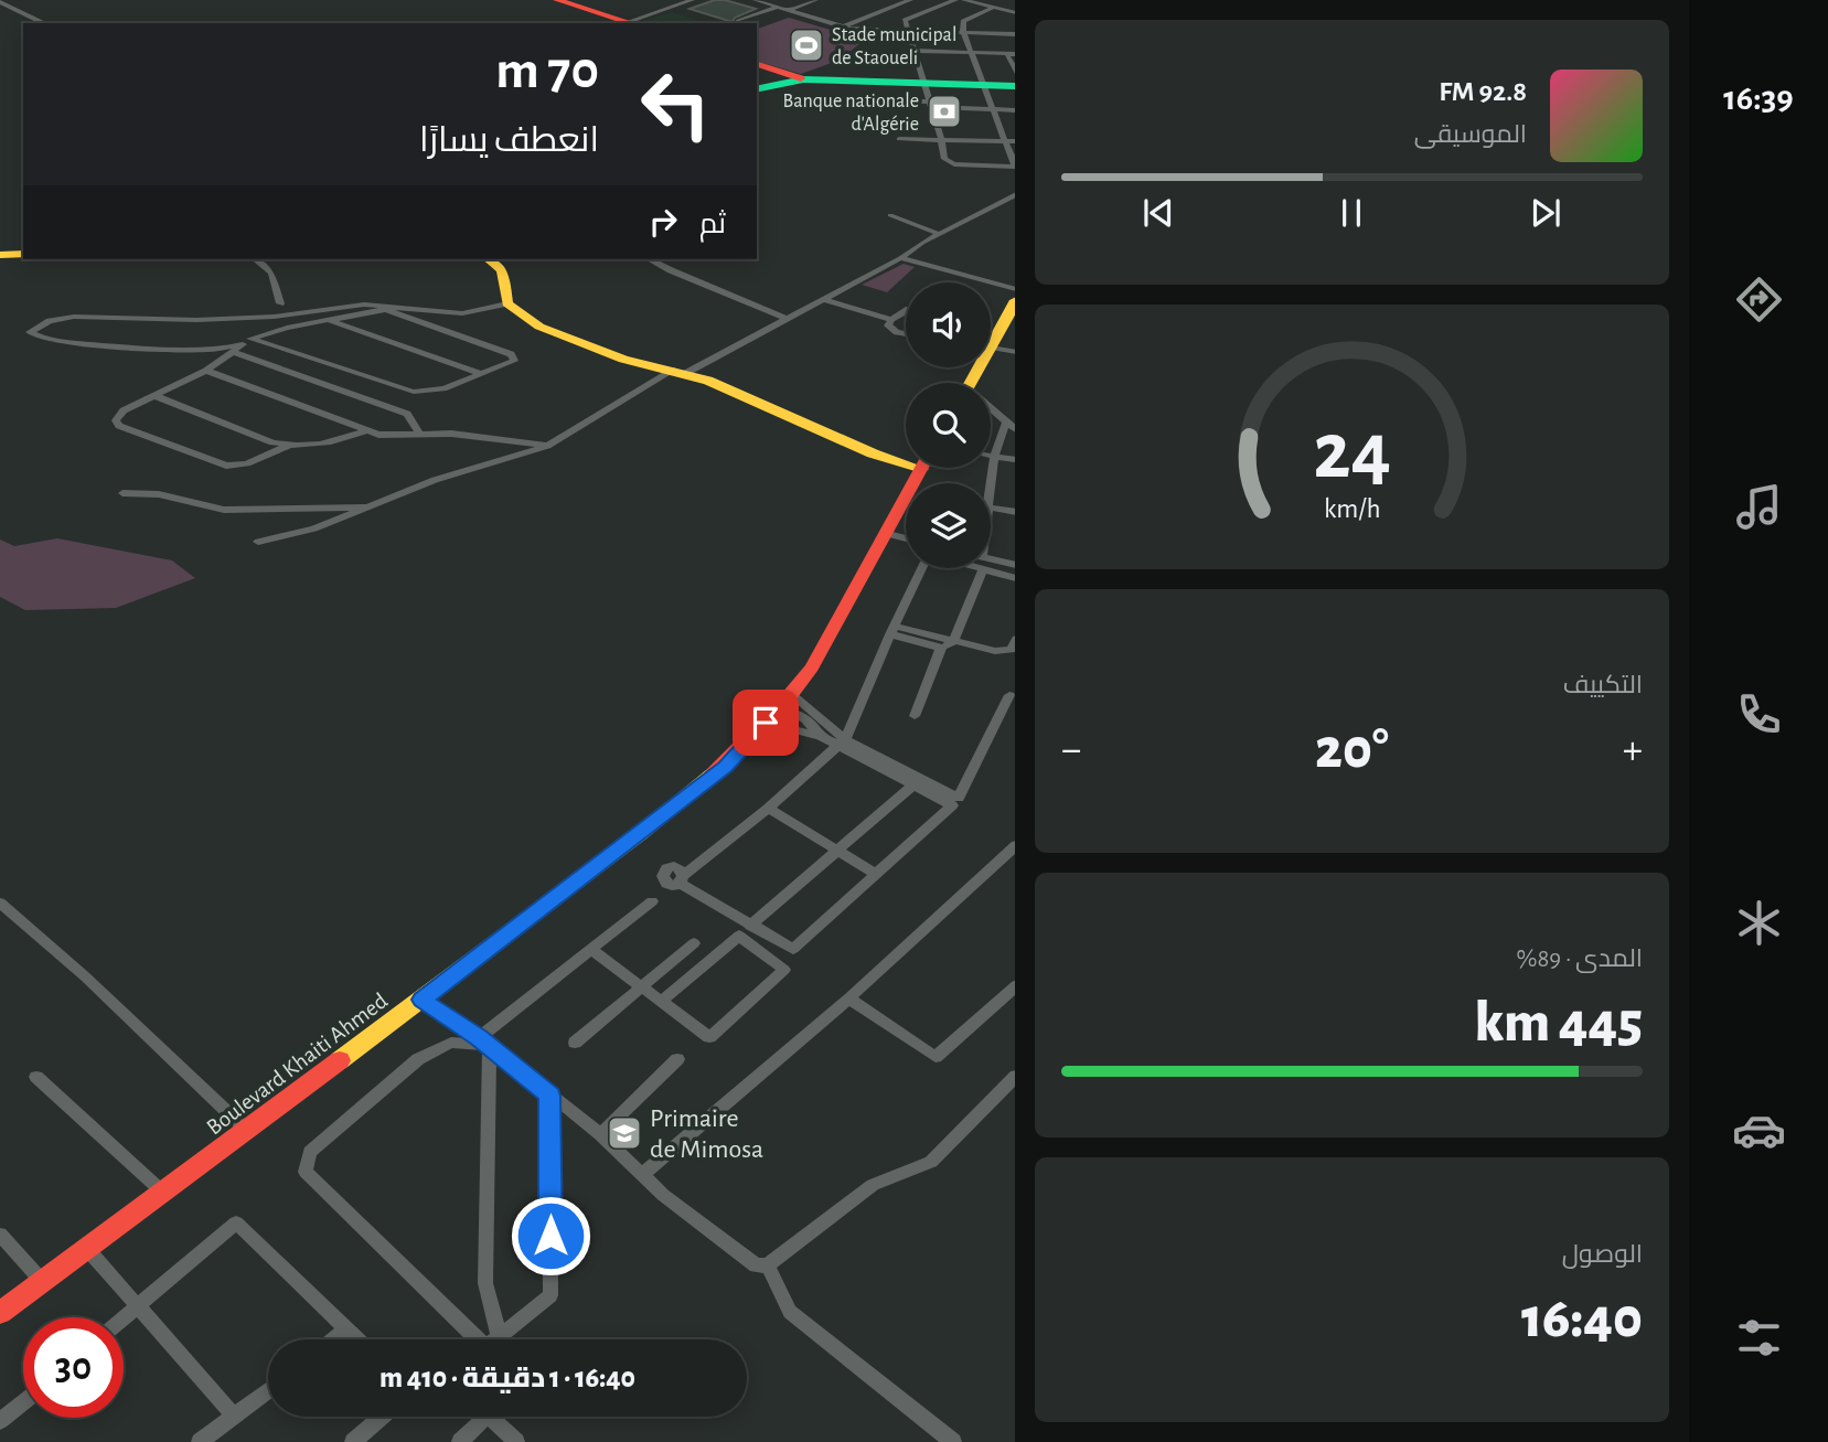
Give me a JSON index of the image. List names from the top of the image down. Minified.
{"streets":{"main road":["Boulevard Khaiti Ahmed"]},"places":{"sports":["Stade municipal de Staoueli"],"bank":["Banque nationale d'Algérie"],"school or university":["Primaire de Mimosa"]},"page":{"tabs":"16:39","turn":["70 m","انعطف يسارًا"],"song":["92.8 FM","الموسيقى"],"then":"ثم","tile":["التكييف",["المدى · 89%","445 km"],["الوصول","16:40"]],"heat":["−","20°","+"],"limit":"30","trip":"16:40 · 1 دقيقة · 410 m","gauge":["24","km/h"]}}
